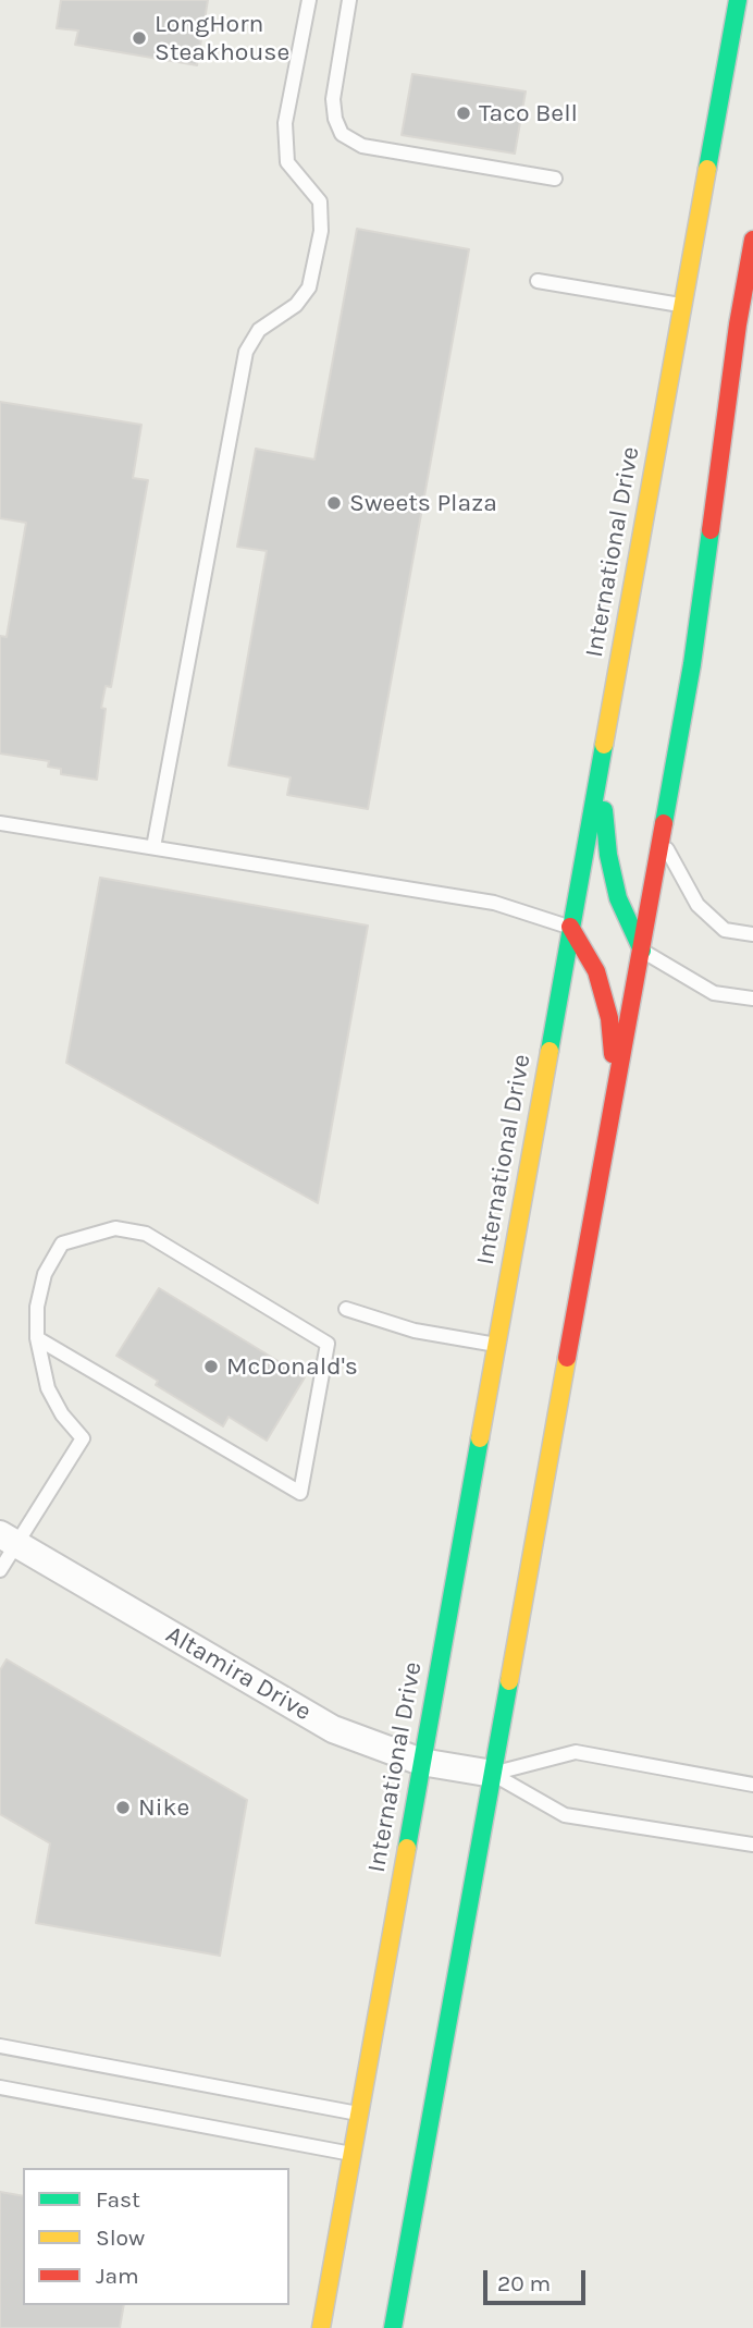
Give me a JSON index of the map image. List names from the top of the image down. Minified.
{"streets":{"street":["International Drive","Altamira Drive"]},"crossings":[["International Drive","Altamira Drive"]],"places":["LongHorn Steakhouse","Taco Bell","Sweets Plaza","McDonald's","Nike"],"legend":["Fast","Slow","Jam"],"scale_bar":"20 m"}
